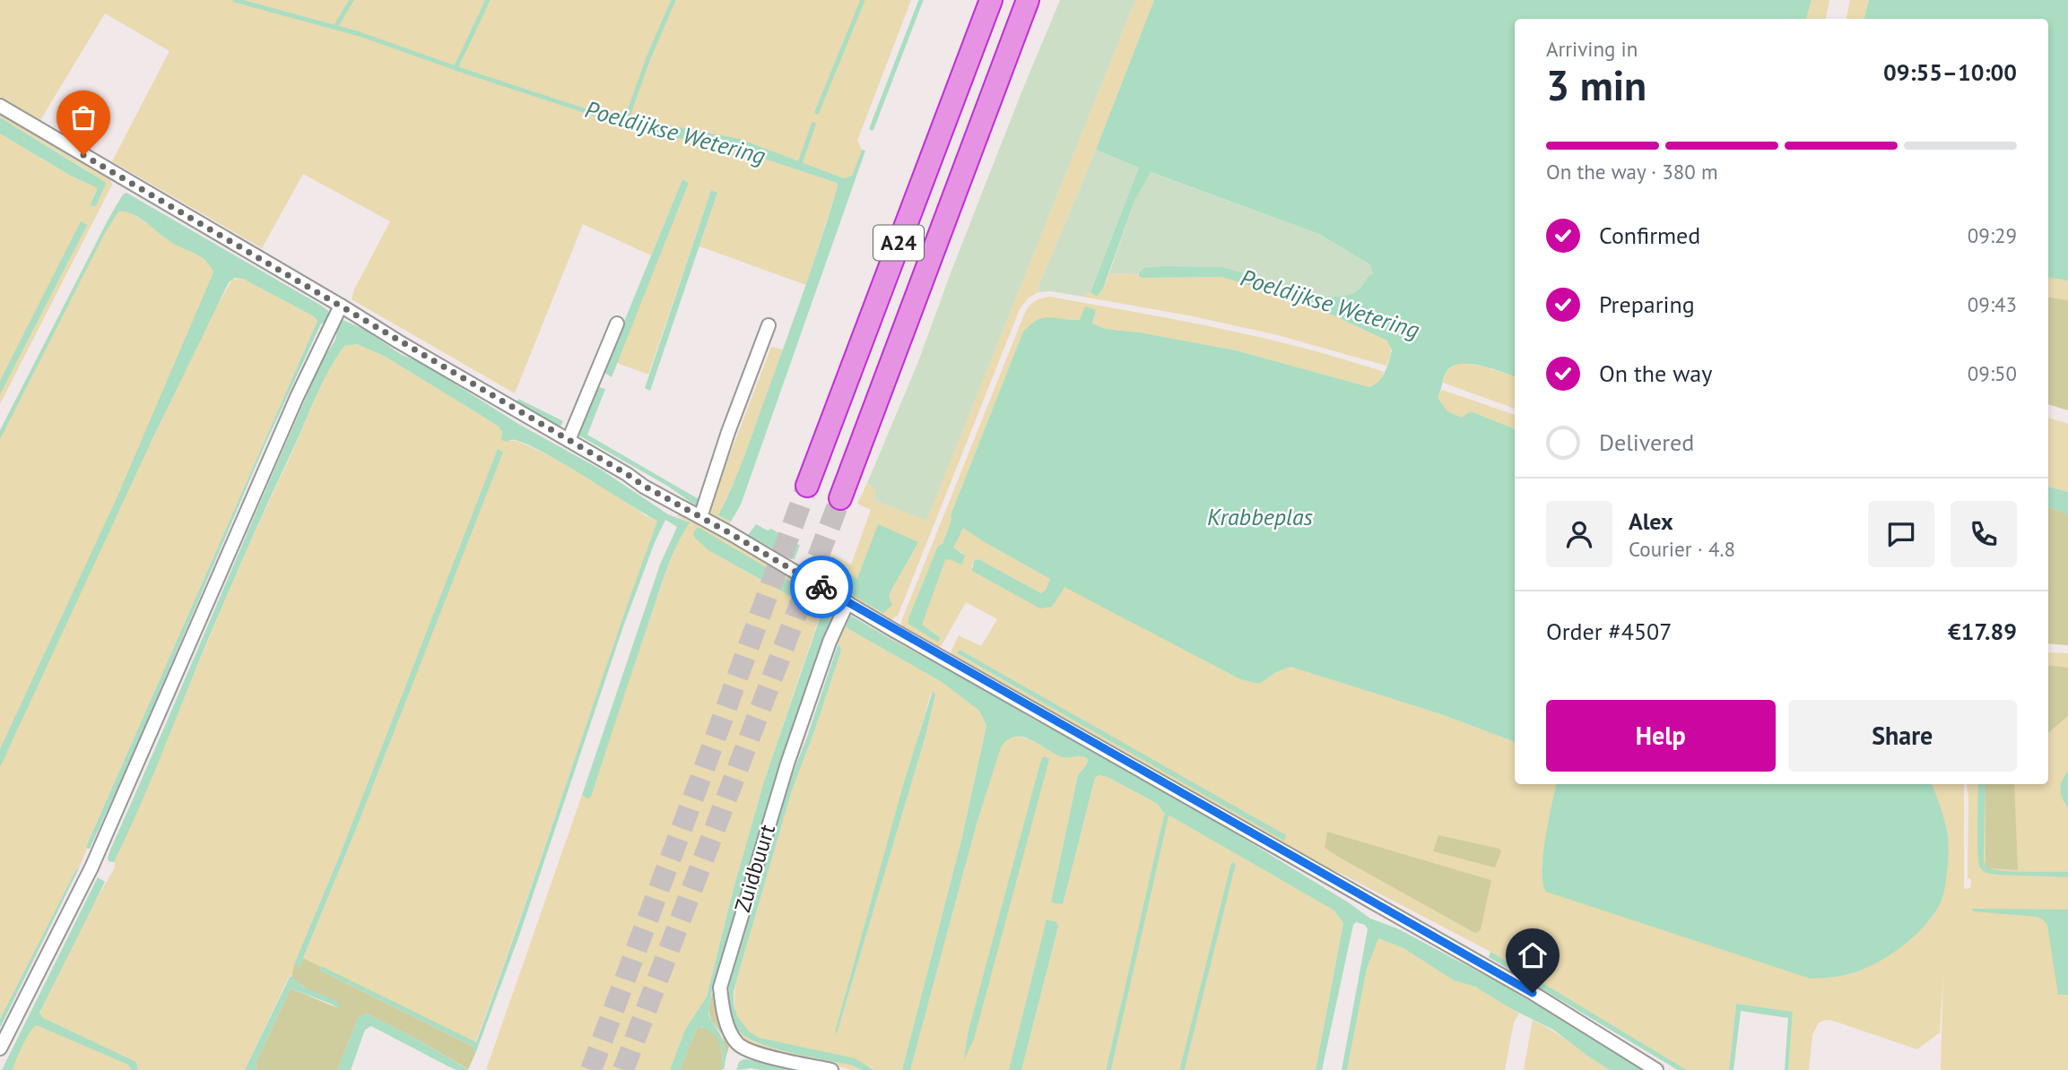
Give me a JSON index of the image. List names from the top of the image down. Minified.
{"streets":{"highway":["A24"],"street":["Zuidbuurt"]},"water":["Poeldijkse Wetering","Krabbeplas"],"page":{"heading":["3 min","Arriving in","09:55–10:00"],"panel":["Alex","Courier · 4.8","Order #4507","€17.89"],"bar":"On the way · 380 m","list":[["Confirmed","09:29"],["Preparing","09:43"],["On the way","09:50"],"Delivered"],"buttons":["Help","Share"]}}
